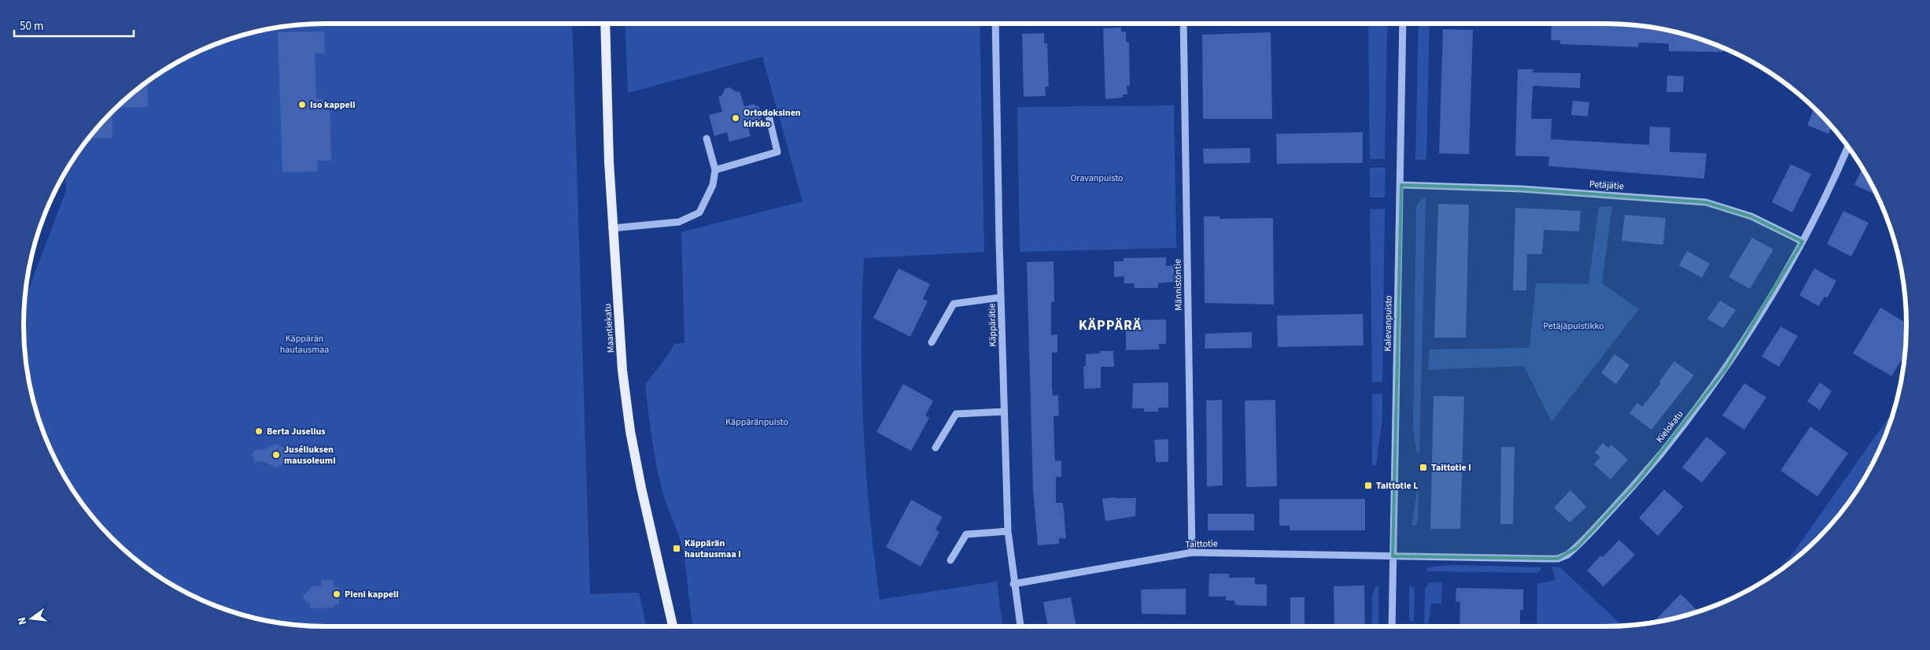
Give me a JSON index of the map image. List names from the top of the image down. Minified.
{"streets":{"main road":["Maantiekatu"],"street":["Petäjätie","Männistöntie","Kalevanpuisto","Käppärätie","Kielokatu","Taittotie"]},"crossings":[["Petäjätie","Kalevanpuisto"],["Petäjätie","Kielokatu"],["Männistöntie","Taittotie"],["Kalevanpuisto","Kielokatu"],["Kalevanpuisto","Taittotie"],["Käppärätie","Taittotie"],["Kielokatu","Taittotie"]],"districts":["KÄPPÄRÄ"],"parks":["Oravanpuisto","Petäjäpuistikko","Käppärän hautausmaa","Käppäränpuisto"],"places":{"other":["Iso kappeli","Ortodoksinen kirkko","Berta Juselius","Juséliuksen mausoleumi","Pieni kappeli"],"transit":["Taittotie I","Taittotie L","Käppärän hautausmaa I"]},"scale_bar":"50 m","north":"left"}
